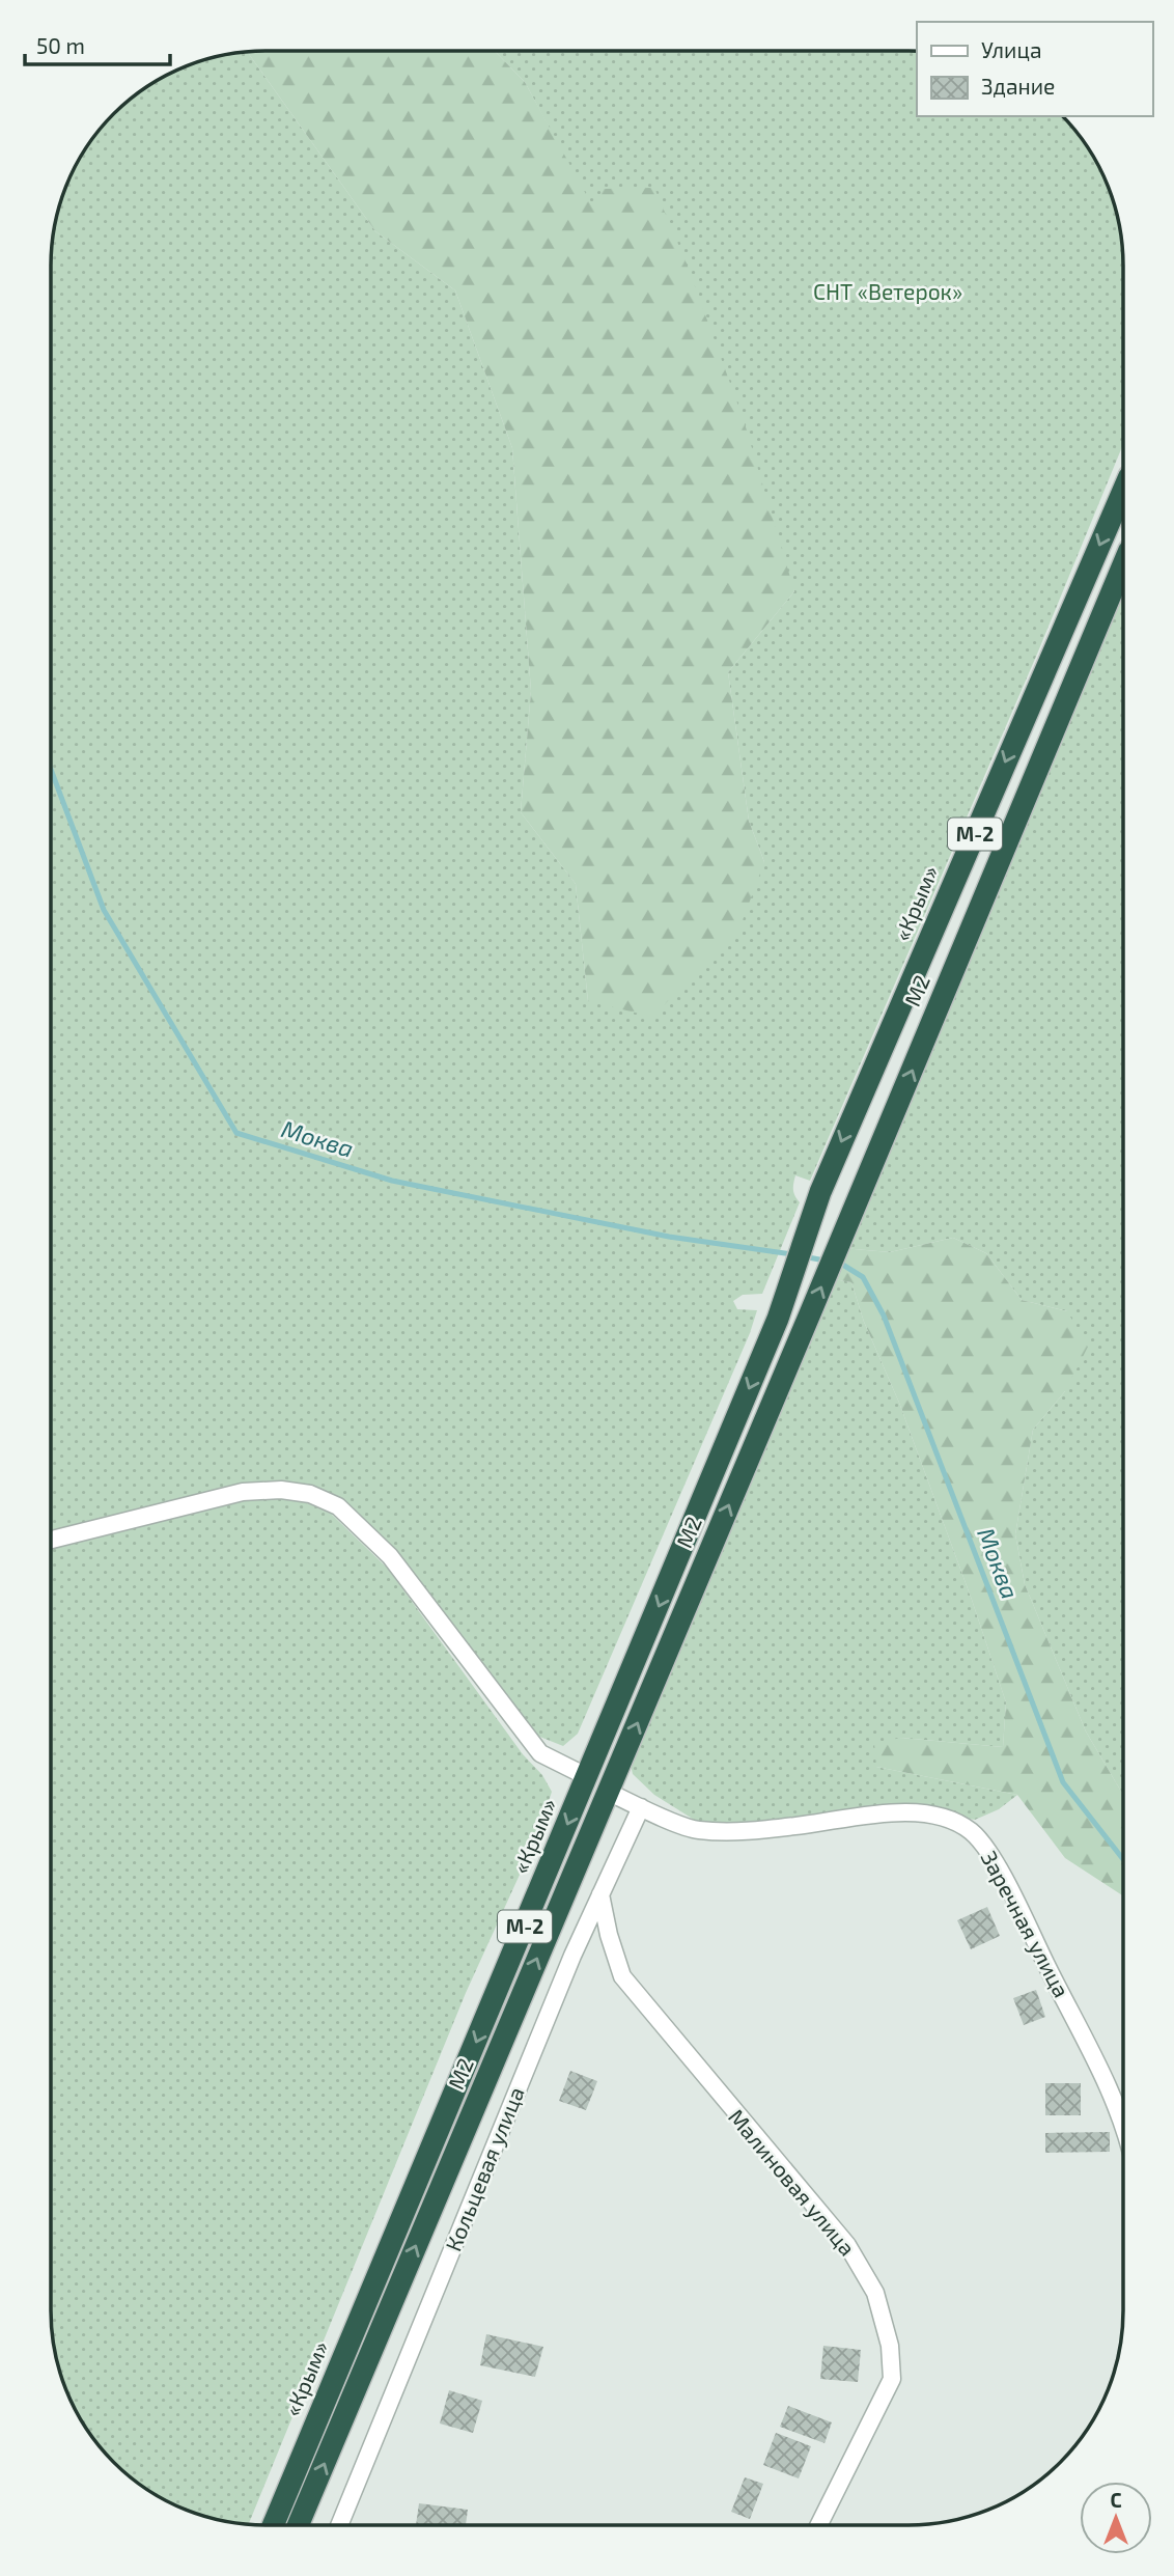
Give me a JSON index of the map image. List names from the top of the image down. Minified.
{"streets":{"highway":["М-2","«Крым»","М2"],"street":["Заречная улица","Кольцевая улица","Малиновая улица"]},"crossings":[["М2","Заречная улица"],["Заречная улица","Кольцевая улица"],["Кольцевая улица","Малиновая улица"]],"one_way":["«Крым»","М2"],"water":["Моква"],"parks":["СНТ «Ветерок»"],"legend":["Улица","Здание"],"scale_bar":"50 m","north":"top"}
